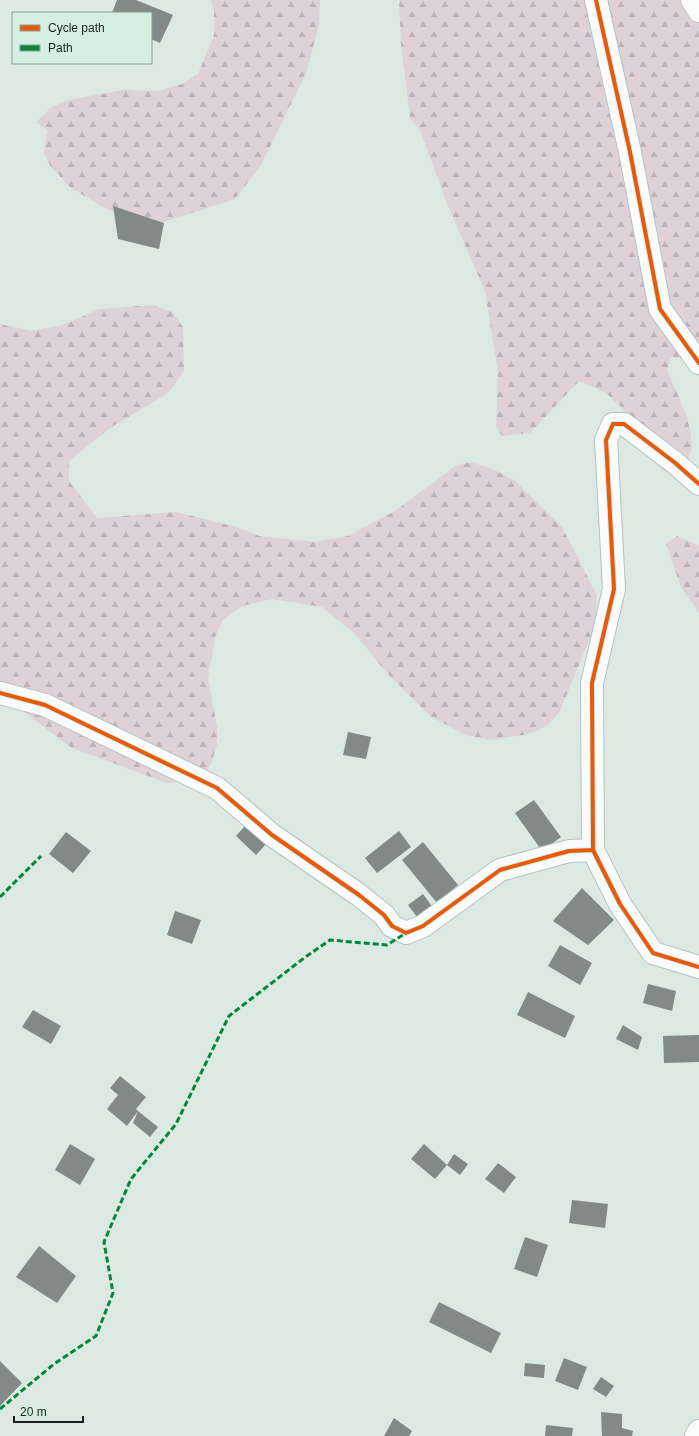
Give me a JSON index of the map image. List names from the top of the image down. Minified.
{"legend":["Cycle path","Path"],"scale_bar":"20 m"}
